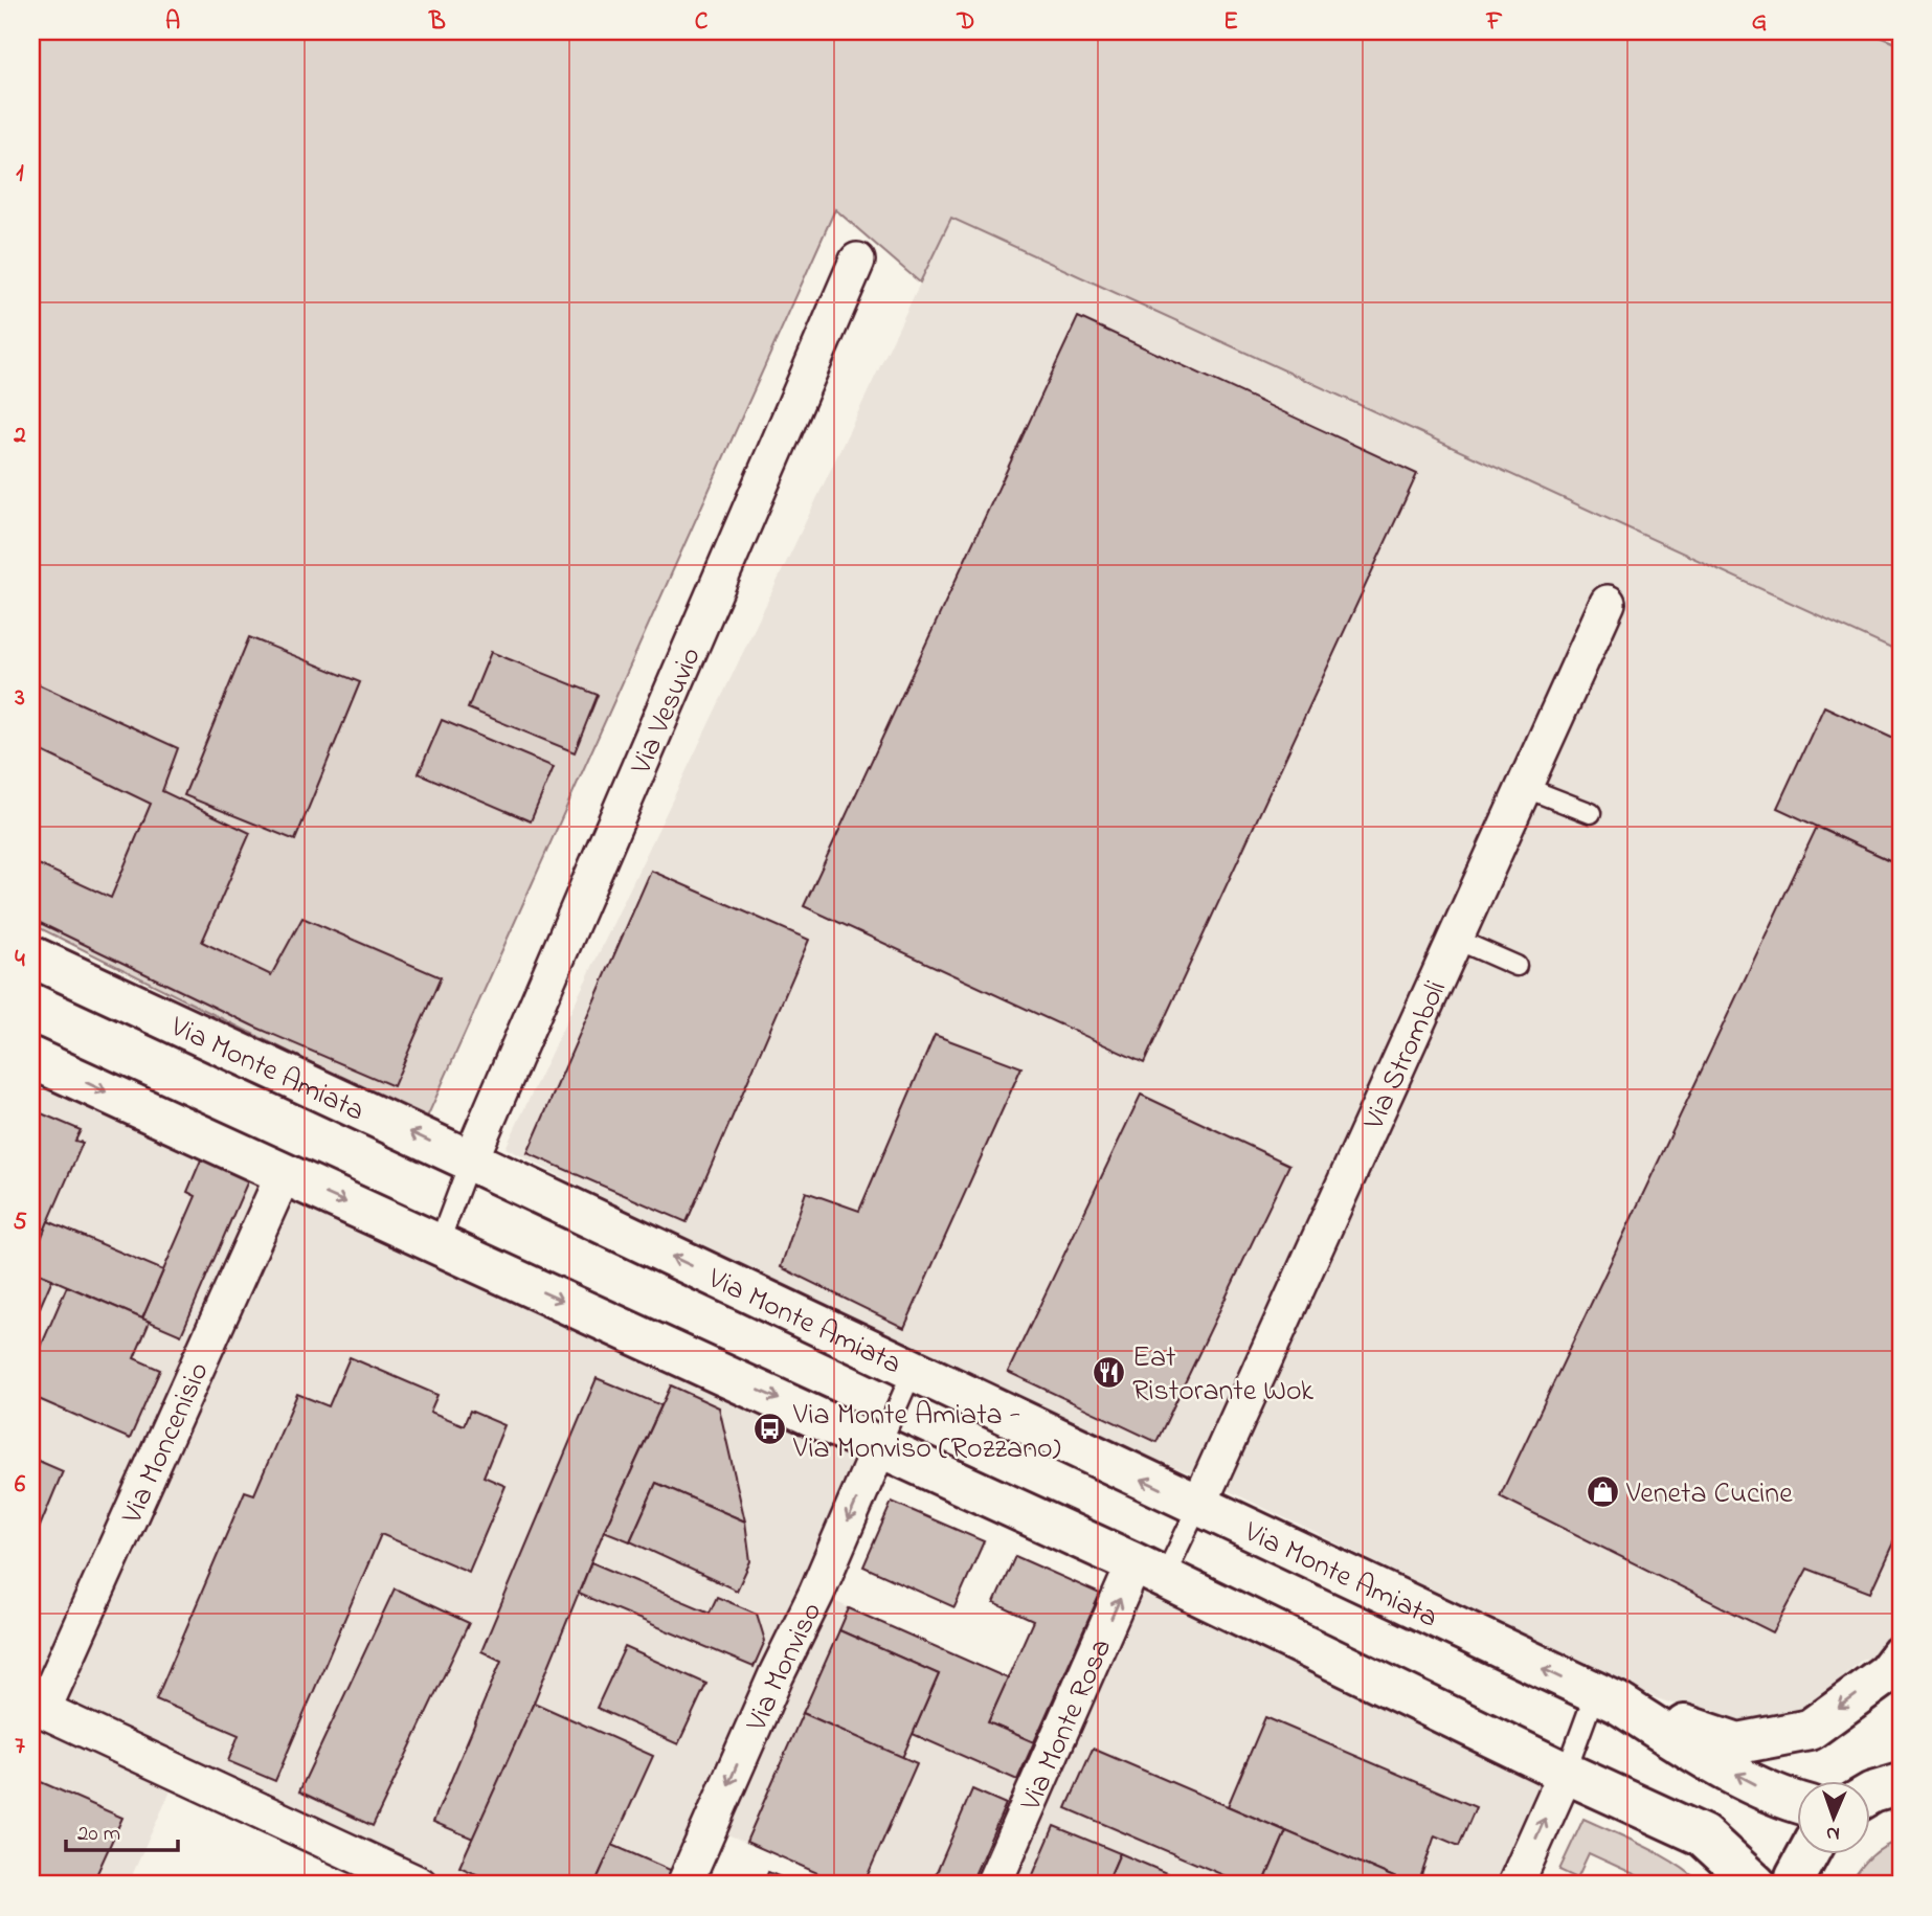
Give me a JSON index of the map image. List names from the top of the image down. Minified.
{"streets":{"main road":["Via Monte Amiata"],"street":["Via Vesuvio","Via Stromboli","Via Moncenisio","Via Monviso","Via Monte Rosa"]},"crossings":[["Via Vesuvio","Via Monte Amiata"],["Via Stromboli","Via Monte Amiata"]],"one_way":["Via Monviso","Via Monte Rosa"],"places":{"restaurant":["Eat Ristorante Wok"],"bus stop":["Via Monte Amiata - Via Monviso (Rozzano)"],"shop":["Veneta Cucine"]},"scale_bar":"20 m","north":"bottom","grid":{"columns":["A","B","C","D","E","F","G"],"rows":["1","2","3","4","5","6","7"]}}
